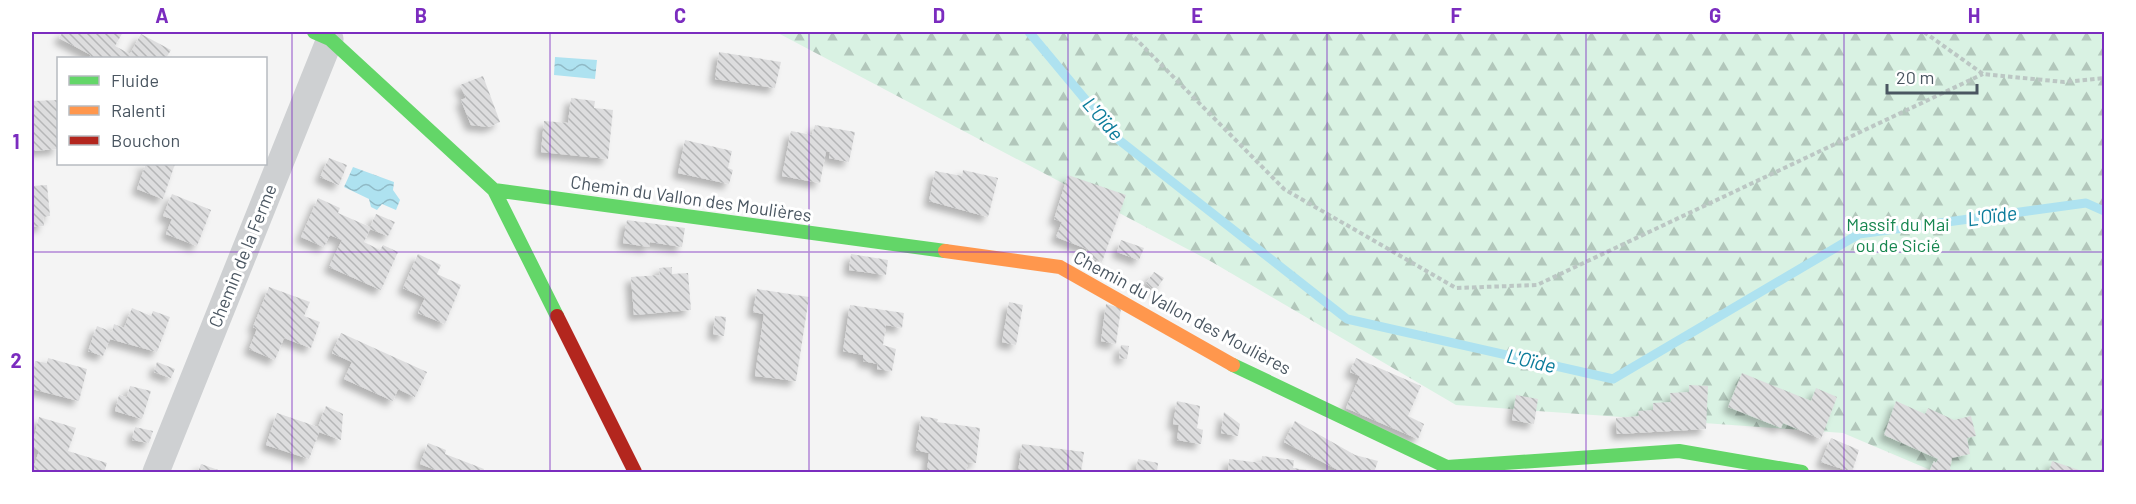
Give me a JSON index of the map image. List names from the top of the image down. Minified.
{"streets":{"street":["Chemin du Vallon des Moulières","Chemin de la Ferme"]},"water":["L'Oïde"],"parks":["Massif du Mai ou de Sicié"],"legend":["Fluide","Ralenti","Bouchon"],"scale_bar":"20 m","grid":{"columns":["A","B","C","D","E","F","G","H"],"rows":["1","2"]}}
